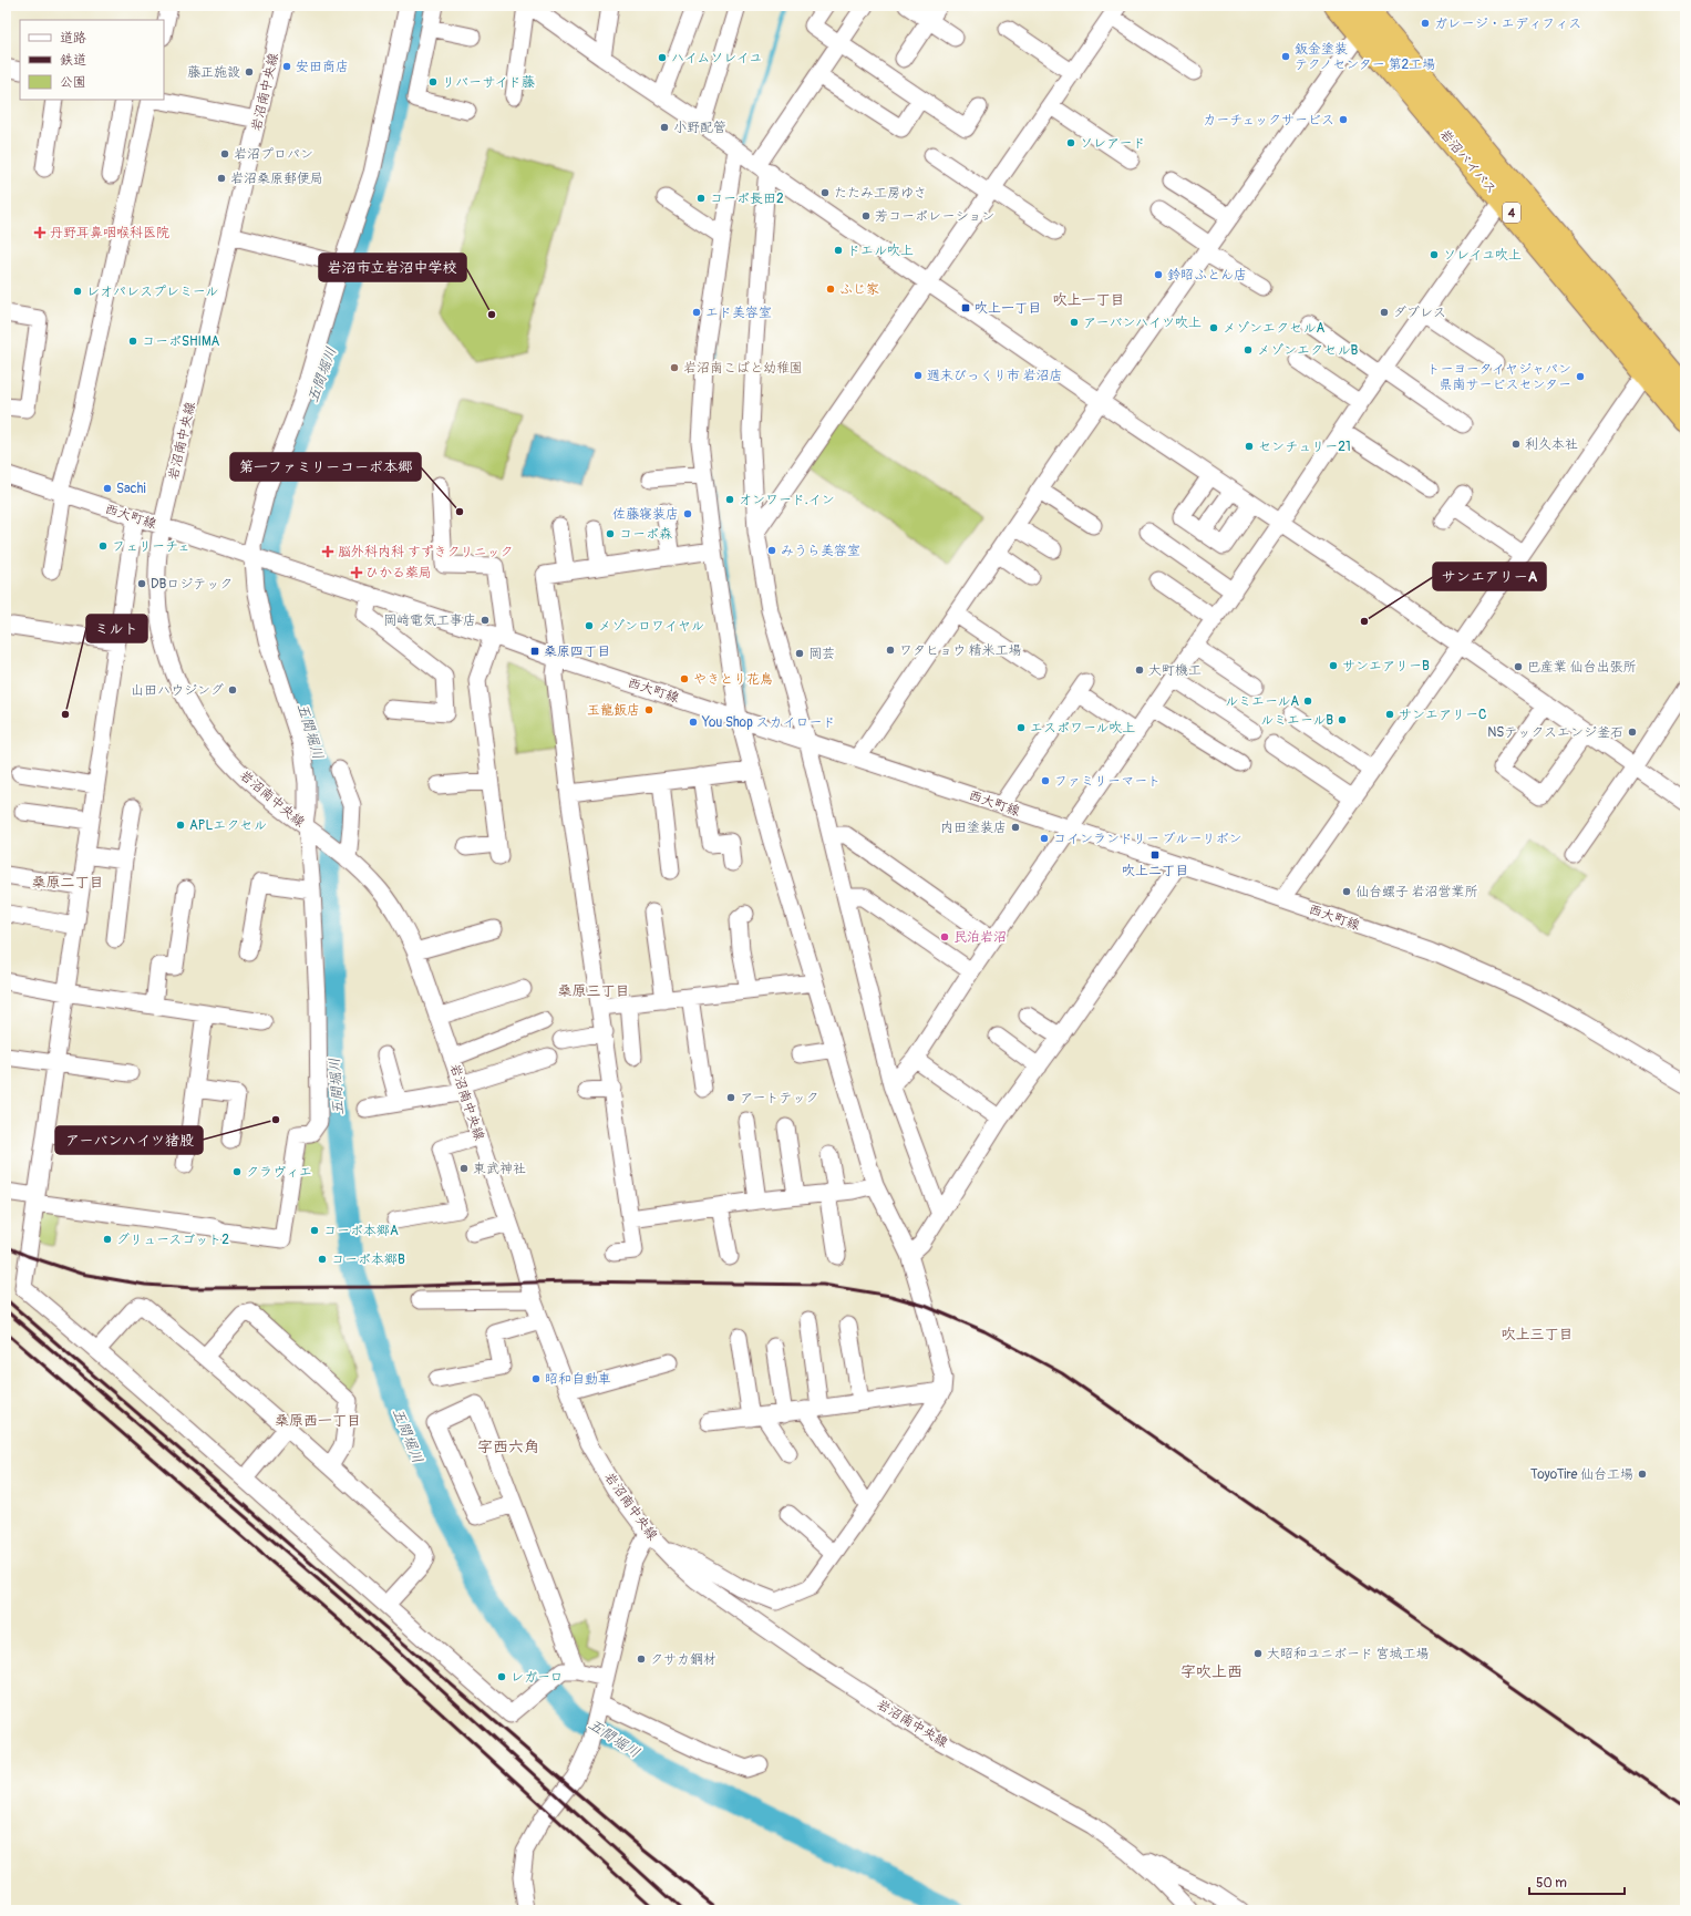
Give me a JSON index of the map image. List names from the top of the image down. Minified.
{"streets":{"highway":["岩沼バイパス","4"],"street":["岩沼南中央線","西大町線"]},"crossings":[["岩沼南中央線","西大町線"]],"districts":["吹上一丁目","桑原二丁目","桑原三丁目","吹上三丁目","桑原西一丁目","字西六角","字吹上西"],"water":["五間堀川"],"places":{"other":["ガレージ・エディフィス","鈑金塗装 テクノセンター 第2工場","ハイムソレイユ","安田商店","藤正施設","リバーサイド藤","カーチェックサービス","小野配管","ソレアード","岩沼プロパン","岩沼桑原郵便局","たたみ工房ゆさ","コーポ長田2","芳コーポレーション","ドエル吹上","ソレイユ吹上","鈴昭ふとん店","ふじ家","レオパレスプレミール","エド美容室","ダブレス","岩沼市立岩沼中学校","アーバンハイツ吹上","メゾンエクセルA","コーポSHIMA","メゾンエクセルB","岩沼南こばと幼稚園","週末びっくり市 岩沼店","トーヨータイヤジャパン 県南サービスセンター","利久本社","センチュリー21","Sachi","オンワード.イン","第一ファミリーコーポ本郷","佐藤寝装店","コーポ森","フェリーチェ","みうら美容室","DBロジテック","岡﨑電気工事店","サンエアリーA","メゾンロワイヤル","ワタヒョウ 精米工場","岡芸","サンエアリーB","巴産業 仙台出張所","大町機工","やきとり花鳥","山田ハウジング","ルミエールA","玉龍飯店","ミルト","サンエアリーC","ルミエールB","You Shop スカイロード","エスポワール吹上","NSテックスエンジ釜石","ファミリーマート","APLエクセル","内田塗装店","コインランドリー ブルーリボン","仙台螺子 岩沼営業所","民泊岩沼","アートテック","アーバンハイツ猪股","東武神社","クラヴィエ","コーポ本郷A","グリュースゴット2","コーポ本郷B","昭和自動車","ToyoTire 仙台工場","大昭和ユニボード 宮城工場","クサカ鋼材","レガーロ"],"health":["丹野耳鼻咽喉科医院","脳外科内科 すずきクリニック","ひかる薬局"],"transit":["吹上一丁目","桑原四丁目","吹上二丁目"]},"legend":["道路","鉄道","公園"],"scale_bar":"50 m"}
